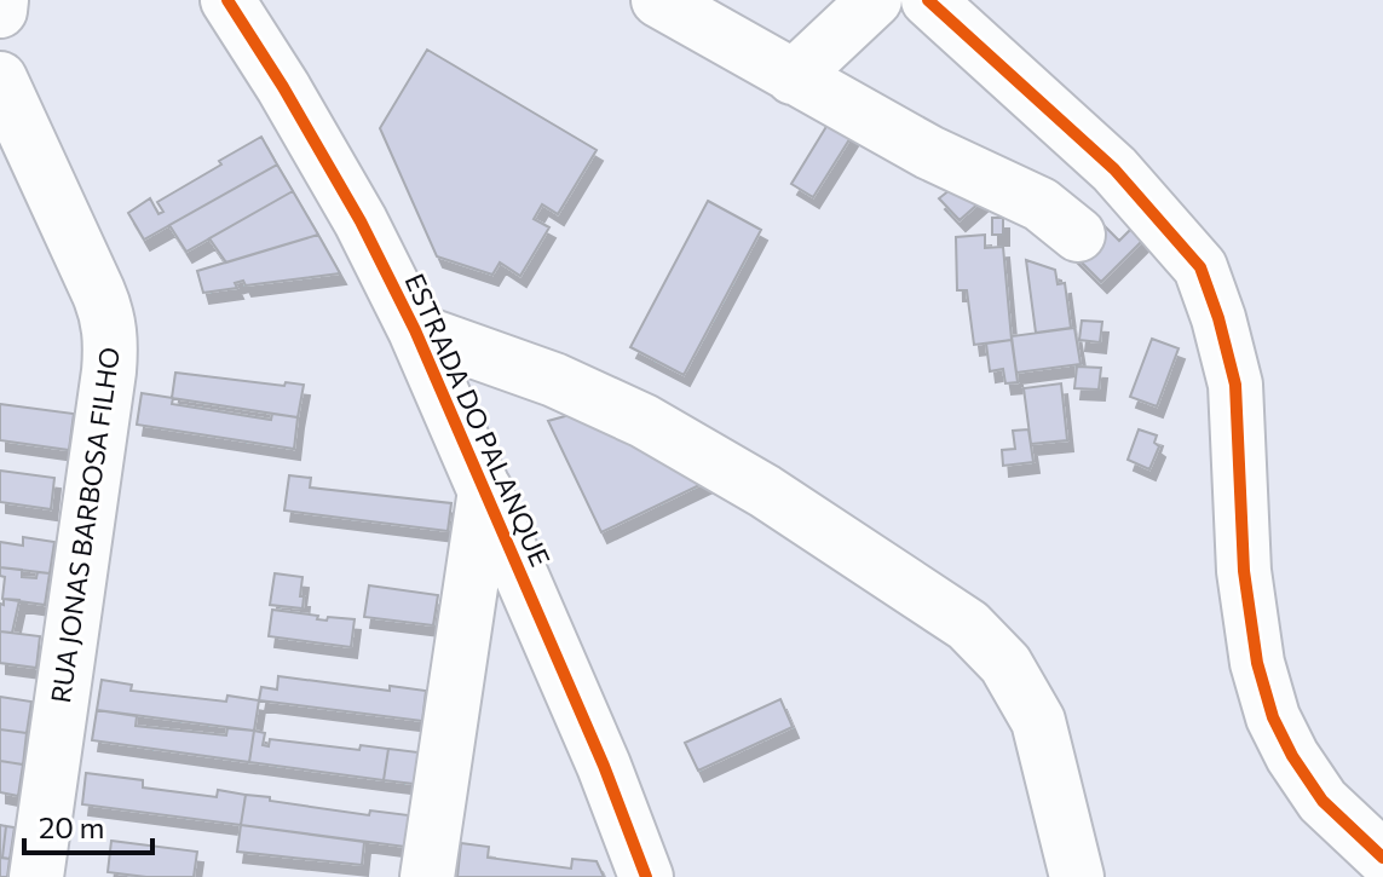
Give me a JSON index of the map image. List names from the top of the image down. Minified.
{"streets":{"street":["ESTRADA DO PALANQUE","RUA JONAS BARBOSA FILHO"]},"scale_bar":"20 m"}
